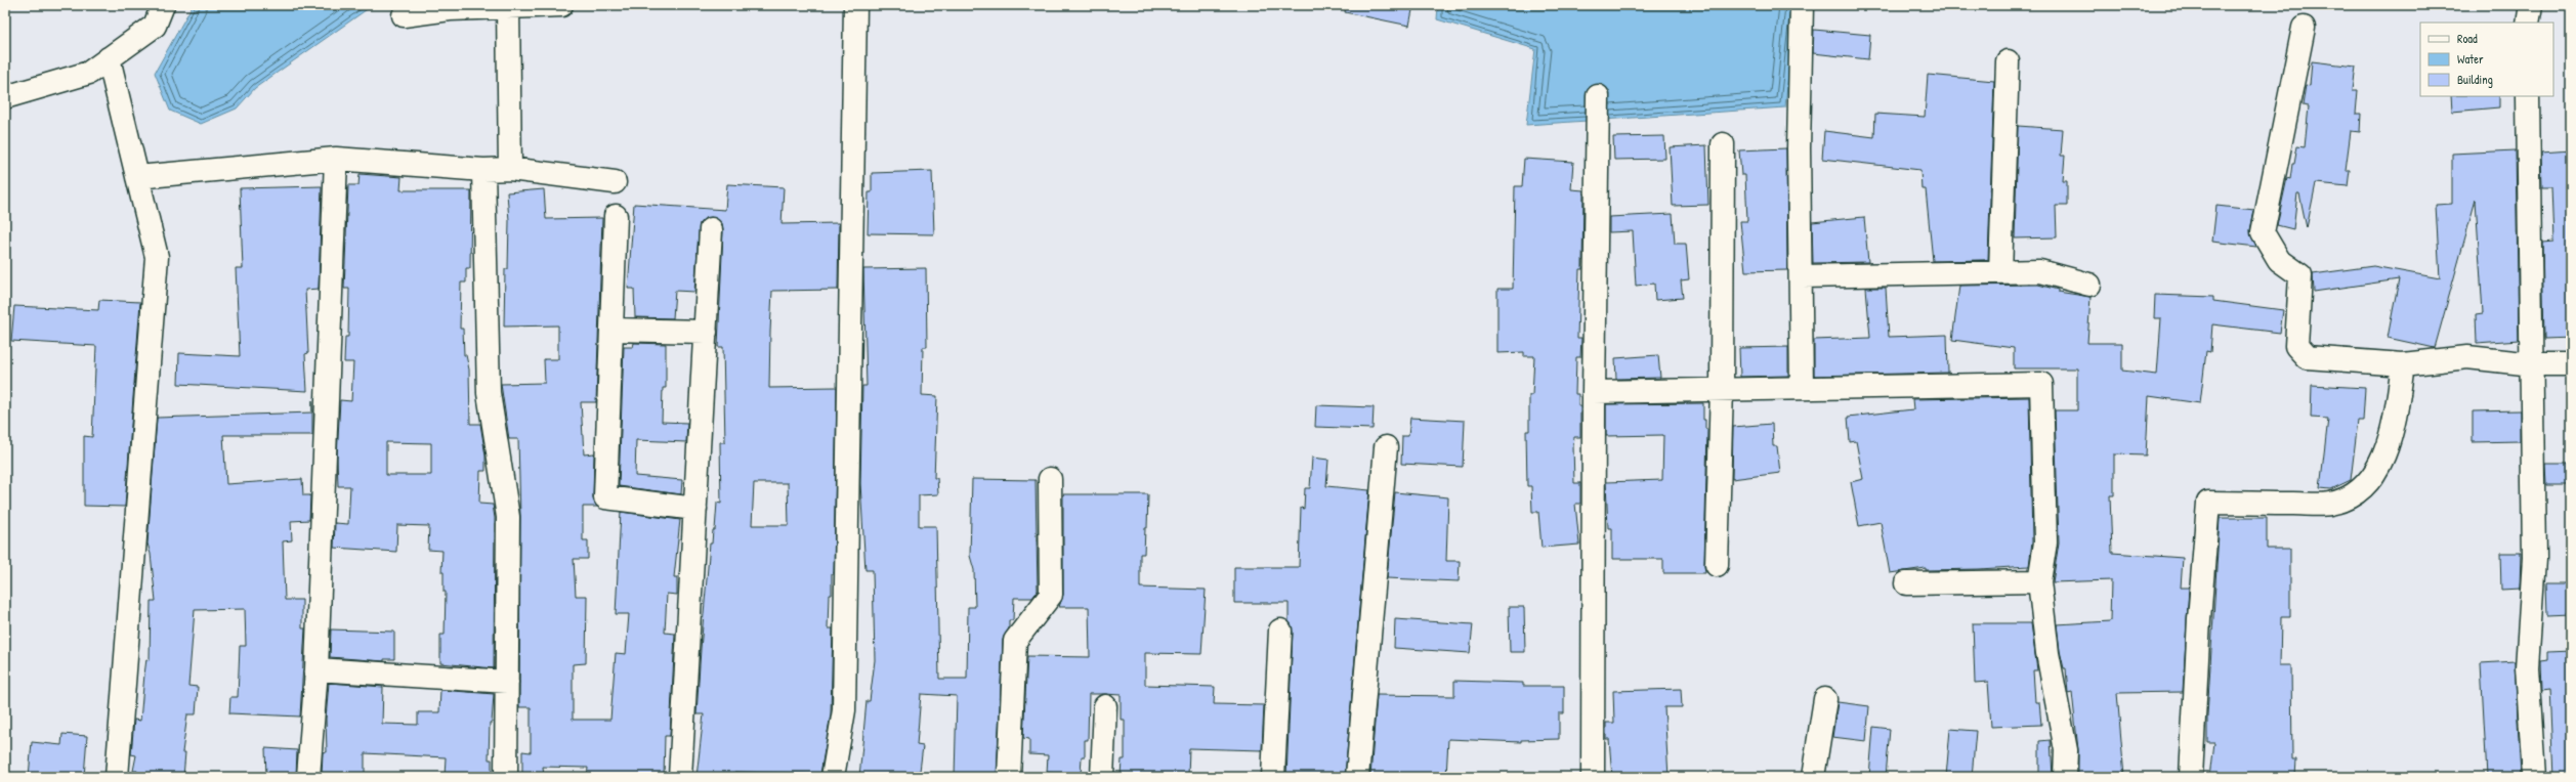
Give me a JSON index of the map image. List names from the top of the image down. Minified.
{"legend":["Road","Water","Building"]}
